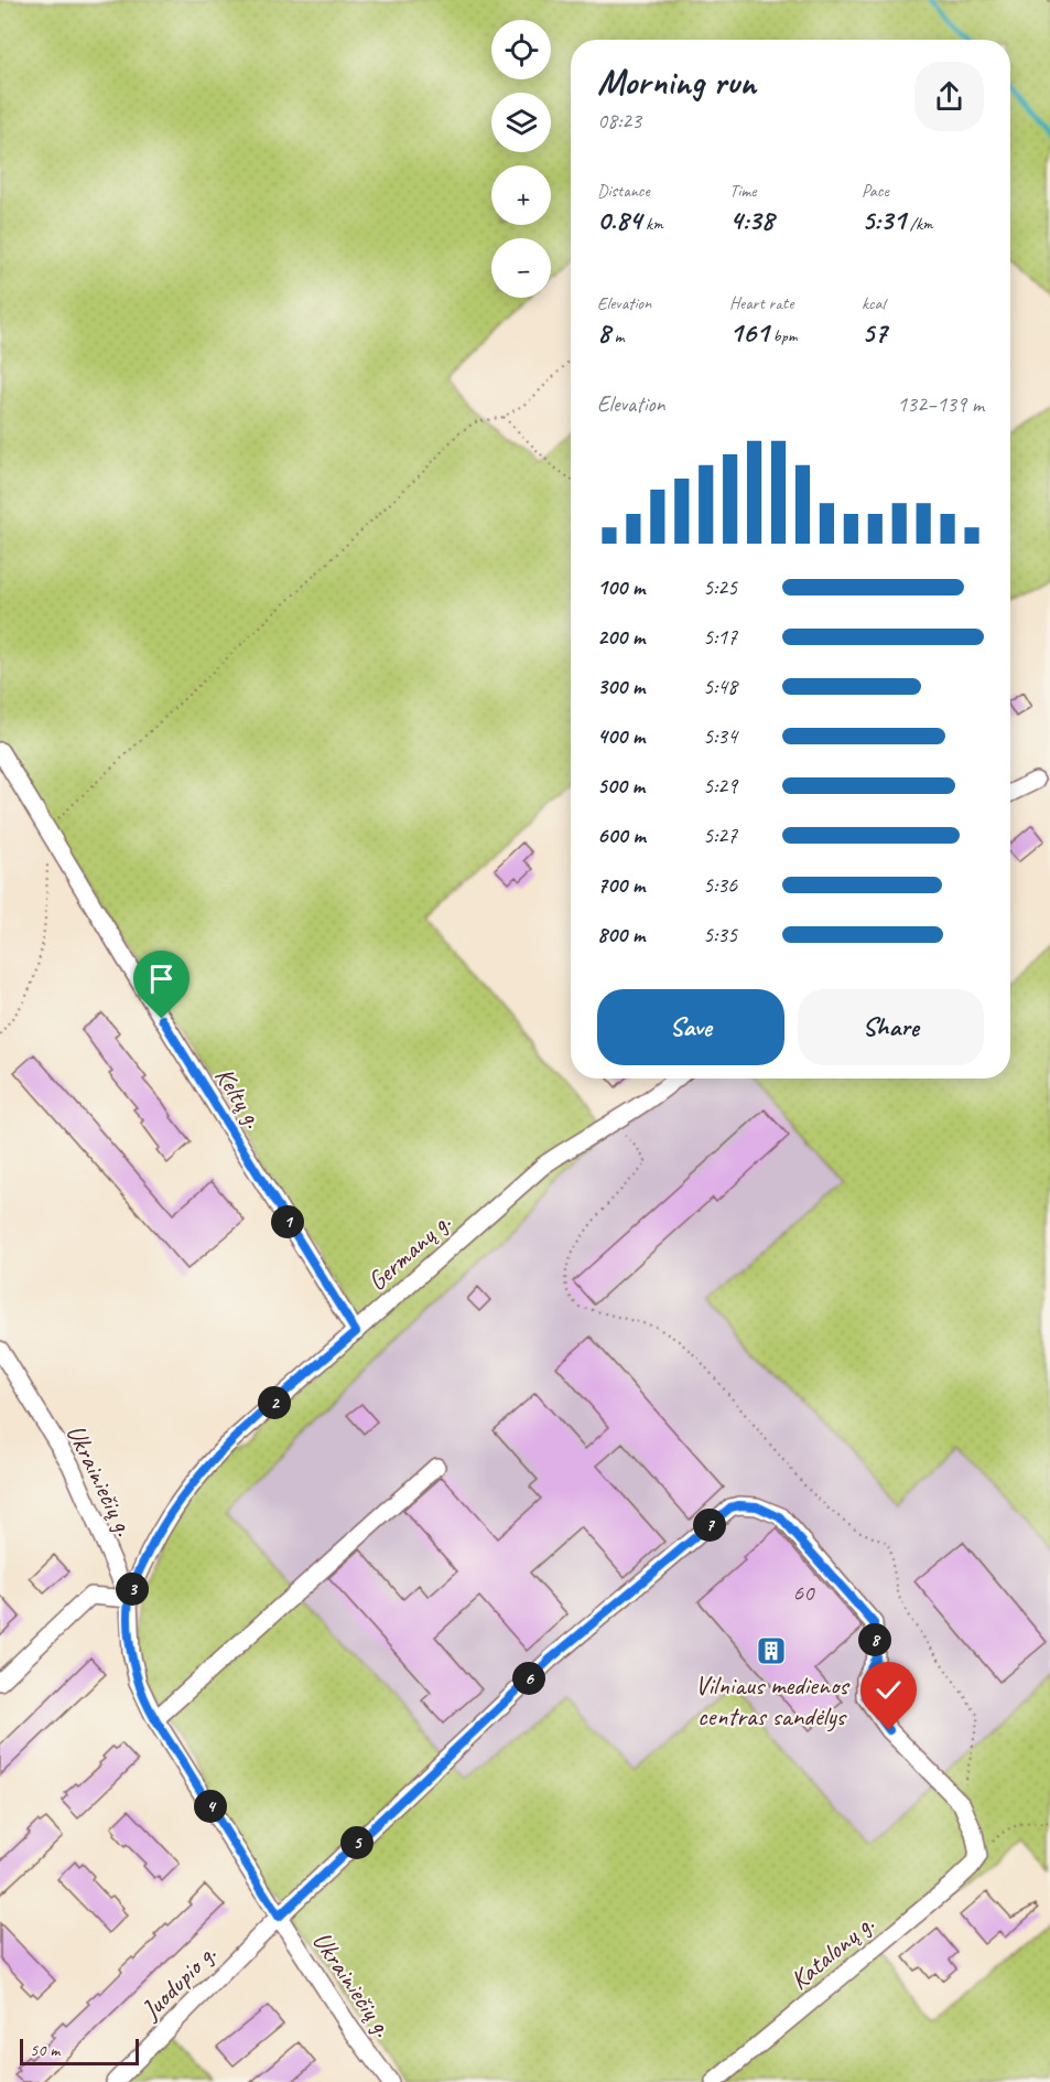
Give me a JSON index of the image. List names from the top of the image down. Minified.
{"streets":{"street":["Keltų g.","Germanų g.","Ukrainiečių g.","Katalonų g.","Juodupio g."]},"crossings":[["Keltų g.","Germanų g."],["Germanų g.","Ukrainiečių g."],["Ukrainiečių g.","Juodupio g."]],"places":{"building":["Vilniaus medienos centras sandėlys"]},"house_numbers":["60"],"scale_bar":"50 m","page":{"map_buttons":["+","−"],"heading":["Morning run","08:23"],"stats":[["Distance","0.84 km"],["Time","4:38"],["Pace","5:31 /km"],["Elevation","8 m"],["Heart rate","161 bpm"],["kcal","57"]],"chart":["Elevation","132–139 m"],"list":[{"name":"100 m","note":"5:25"},{"name":"200 m","note":"5:17"},{"name":"300 m","note":"5:48"},{"name":"400 m","note":"5:34"},{"name":"500 m","note":"5:29"},{"name":"600 m","note":"5:27"},{"name":"700 m","note":"5:36"},{"name":"800 m","note":"5:35"}],"buttons":["Save","Share"],"pins":["1","2","7","3","8","6","4","5"],"scale":"50 m"}}
